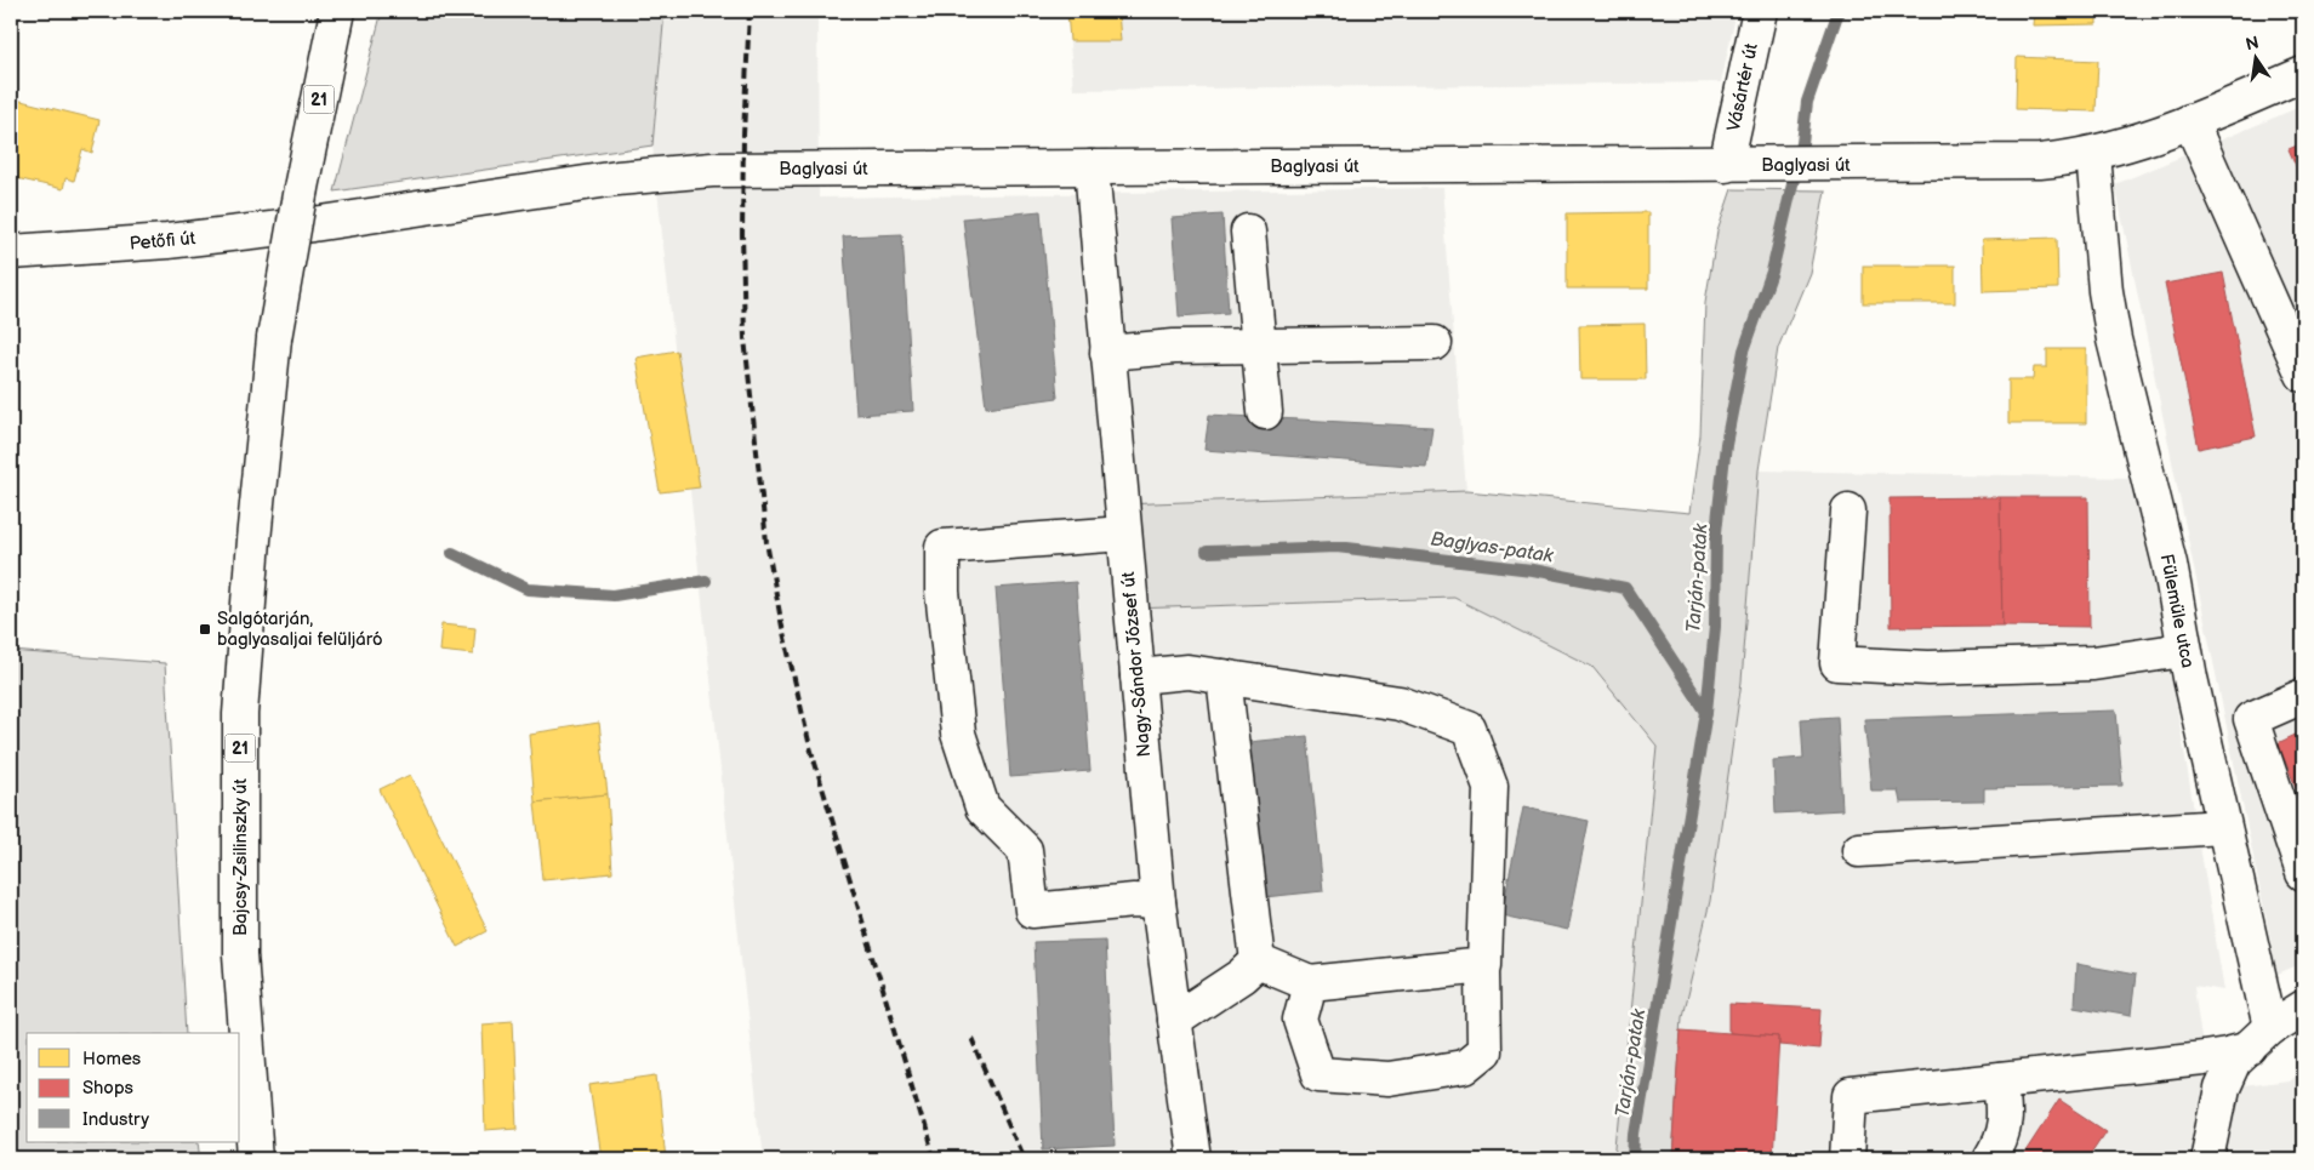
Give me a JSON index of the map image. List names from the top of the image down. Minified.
{"streets":{"street":["Vásártér út","21","Baglyasi út","Petőfi út","Fülemüle utca","Nagy-Sándor József út","Bajcsy-Zsilinszky út"]},"crossings":[["Vásártér út","Baglyasi út"],["Baglyasi út","Petőfi út"],["Baglyasi út","Fülemüle utca"],["Baglyasi út","Nagy-Sándor József út"]],"water":["Baglyas-patak","Tarján-patak"],"places":{"transit":["Salgótarján, baglyasaljai felüljáró"]},"legend":["Homes","Shops","Industry"],"north":"top"}
